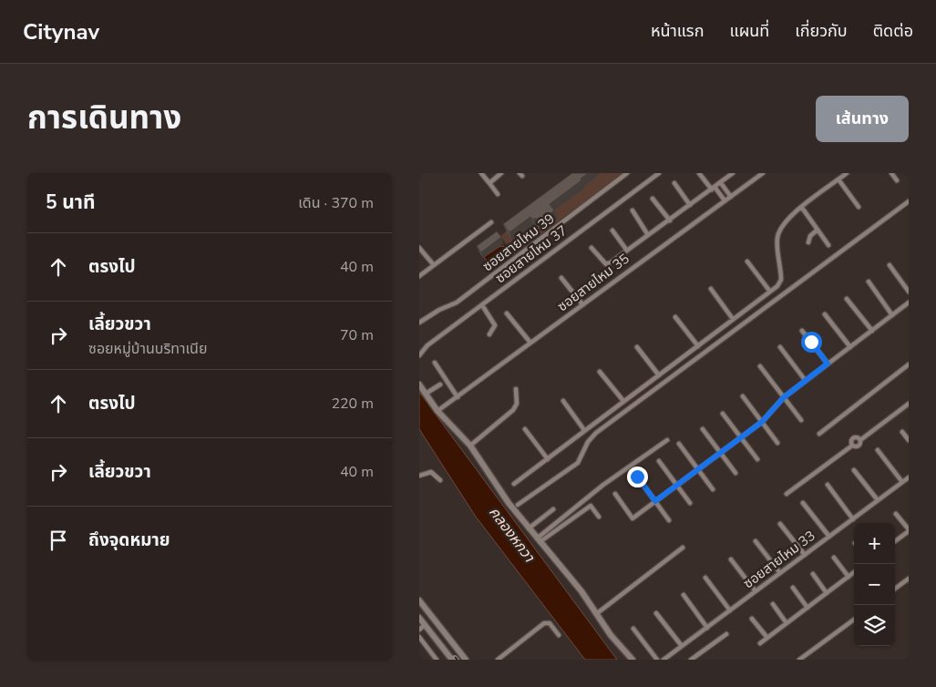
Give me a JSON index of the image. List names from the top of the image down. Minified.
{"streets":{"street":["ซอยสายไหม 39","ซอยสายไหม 37","ซอยสายไหม 35","ซอยสายไหม 33"]},"water":["คลองหกวา"],"page":{"header":"Citynav","nav":["หน้าแรก","แผนที่","เกี่ยวกับ","ติดต่อ"],"title":"การเดินทาง","buttons":"เส้นทาง","heading":["5 นาที","เดิน · 370 m"],"list":[["ตรงไป","40 m"],["เลี้ยวขวา","ซอยหมู่บ้านบริทาเนีย","70 m"],["ตรงไป","220 m"],["เลี้ยวขวา","40 m"],"ถึงจุดหมาย"],"map_buttons":["+","−"]}}
